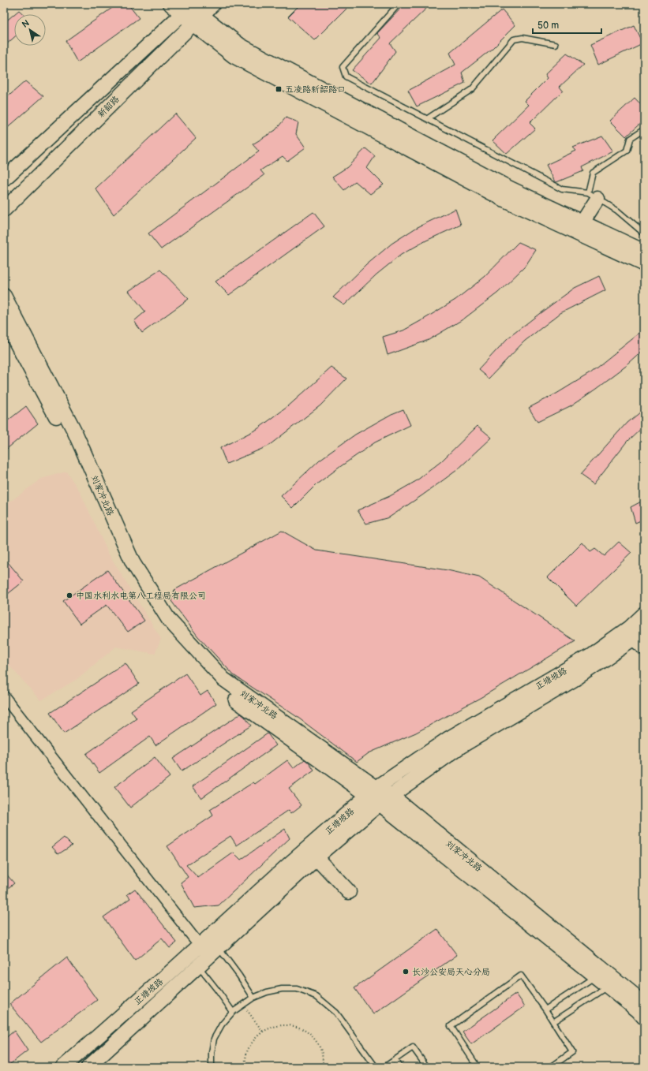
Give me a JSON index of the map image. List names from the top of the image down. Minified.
{"streets":{"main road":["新韶路","刘家冲北路","正塘坡路"]},"crossings":[["刘家冲北路","正塘坡路"]],"places":{"transit":["五凌路新韶路口"],"other":["中国水利水电第八工程局有限公司","长沙公安局天心分局"]},"scale_bar":"50 m","north":"top left"}
